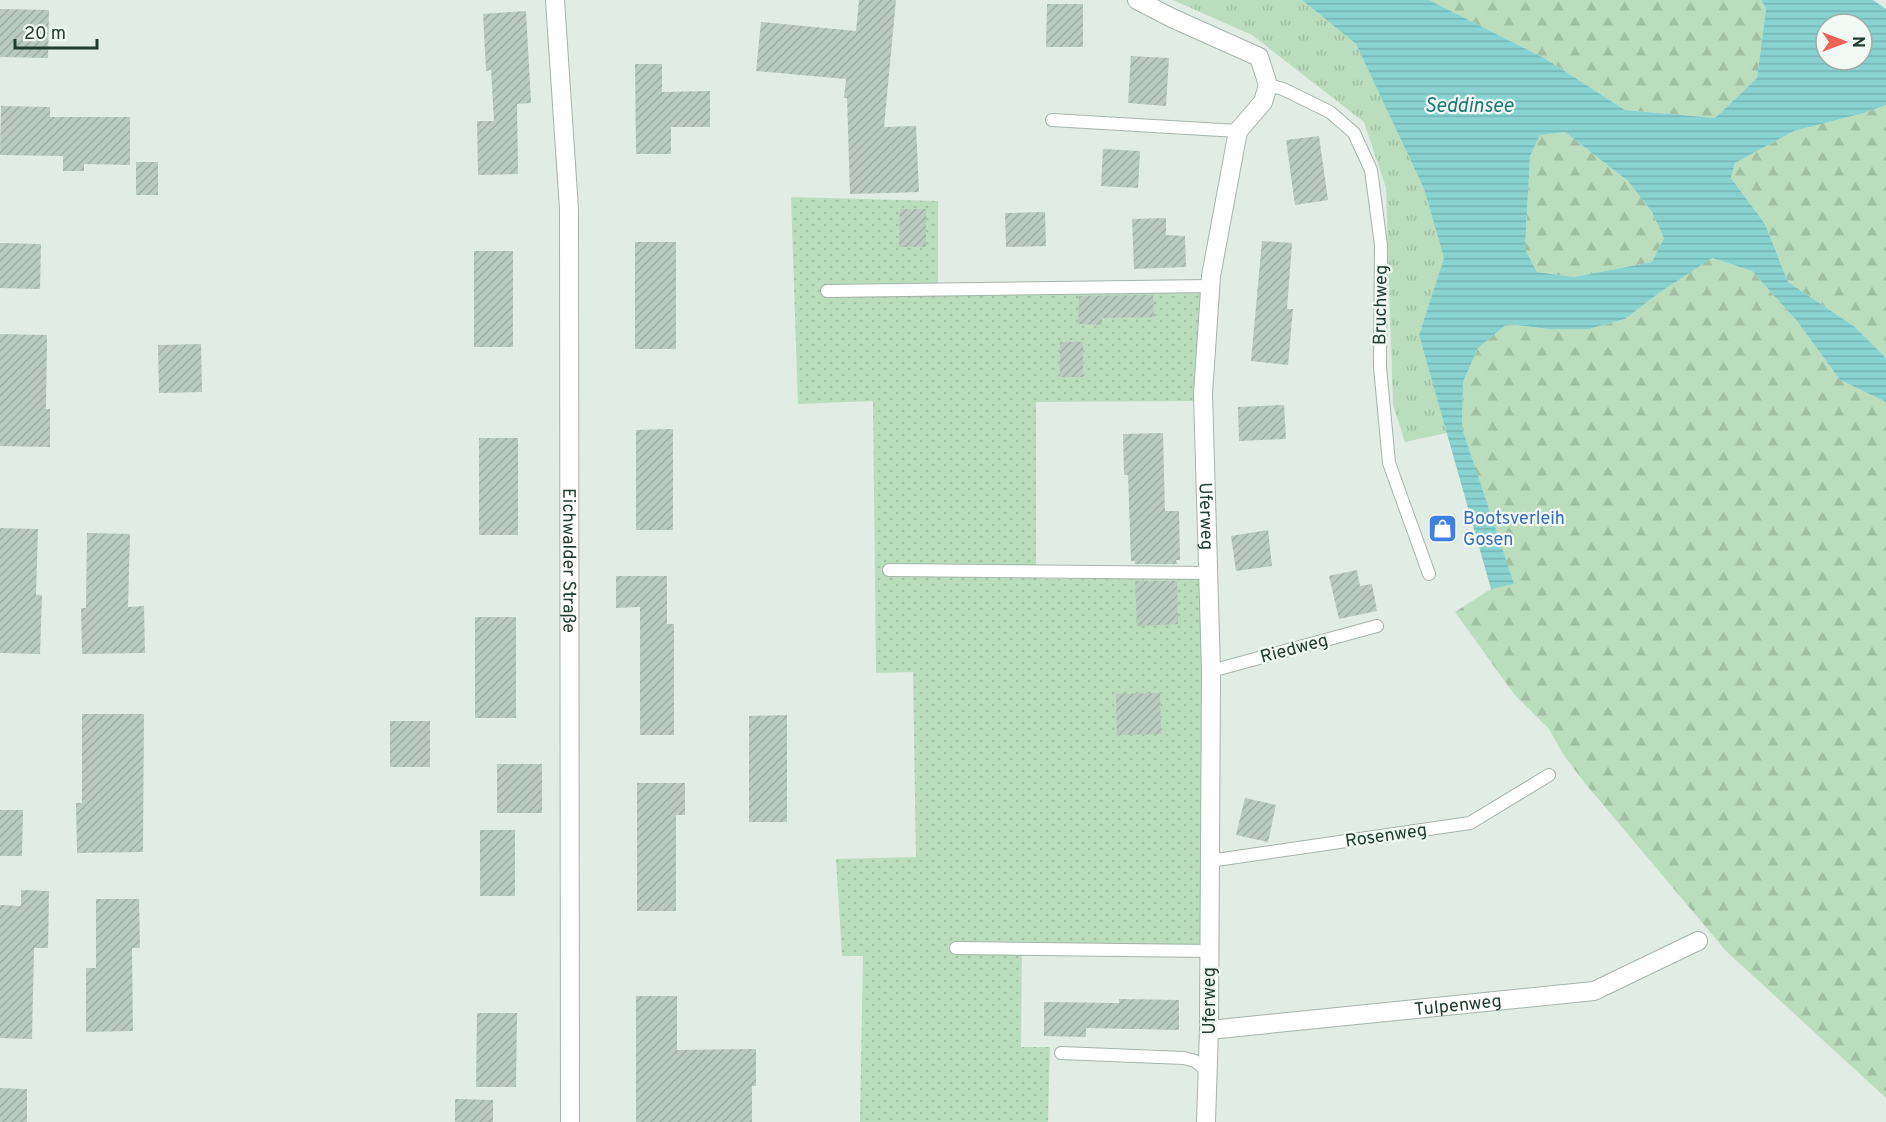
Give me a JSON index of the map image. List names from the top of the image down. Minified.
{"streets":{"street":["Uferweg","Eichwalder Straße","Tulpenweg"],"lane":["Bruchweg","Riedweg","Rosenweg"]},"crossings":[["Uferweg","Riedweg"],["Uferweg","Rosenweg"],["Uferweg","Tulpenweg"]],"water":["Seddinsee"],"places":{"shop":["Bootsverleih Gosen"]},"scale_bar":"20 m","north":"right"}
